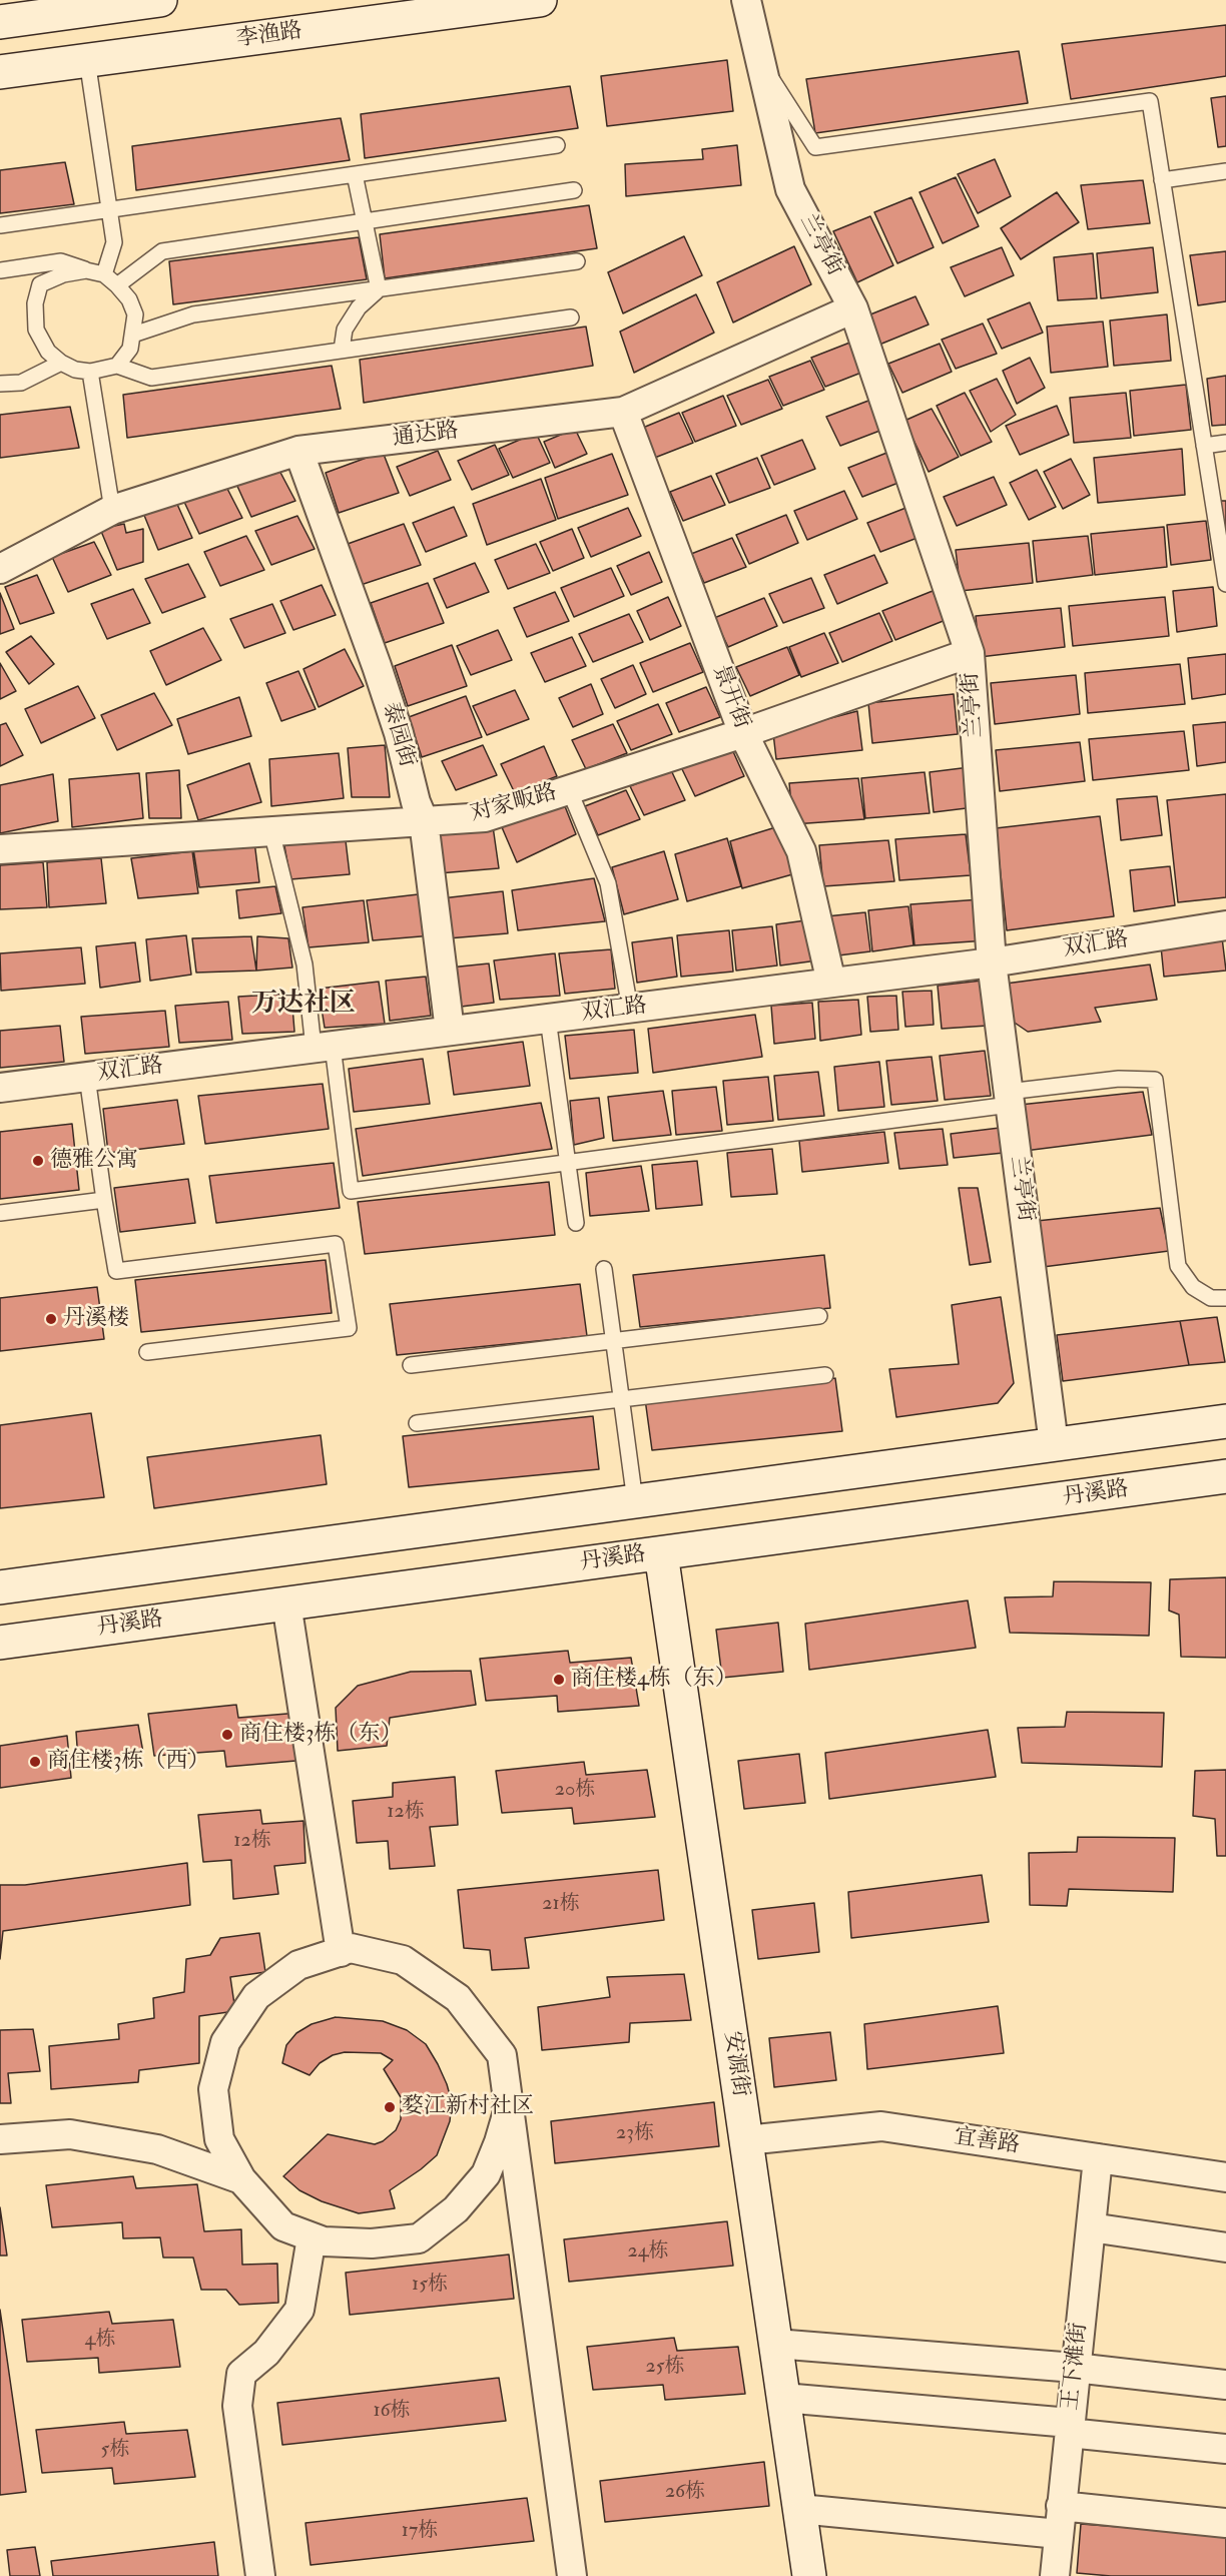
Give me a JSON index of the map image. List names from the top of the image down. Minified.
{"streets":{"main road":["李渔路","丹溪路","安源街"],"street":["兰亭街","通达路","景开街","泰园街","对家畈路","双汇路","宜善路","王下滩街"]},"crossings":[["兰亭街","通达路"],["兰亭街","对家畈路"],["兰亭街","双汇路"],["通达路","景开街"],["通达路","泰园街"],["景开街","对家畈路"],["景开街","双汇路"],["泰园街","对家畈路"],["泰园街","双汇路"],["丹溪路","安源街"],["安源街","宜善路"],["宜善路","王下滩街"]],"districts":["万达社区"],"places":["德雅公寓","丹溪楼","商住楼4栋（东）","商住楼3栋（东）","商住楼3栋（西）","婺江新村社区"],"house_numbers":["20栋","12栋","12栋","21栋","23栋","24栋","15栋","4栋","25栋","16栋","5栋","26栋","17栋"]}
